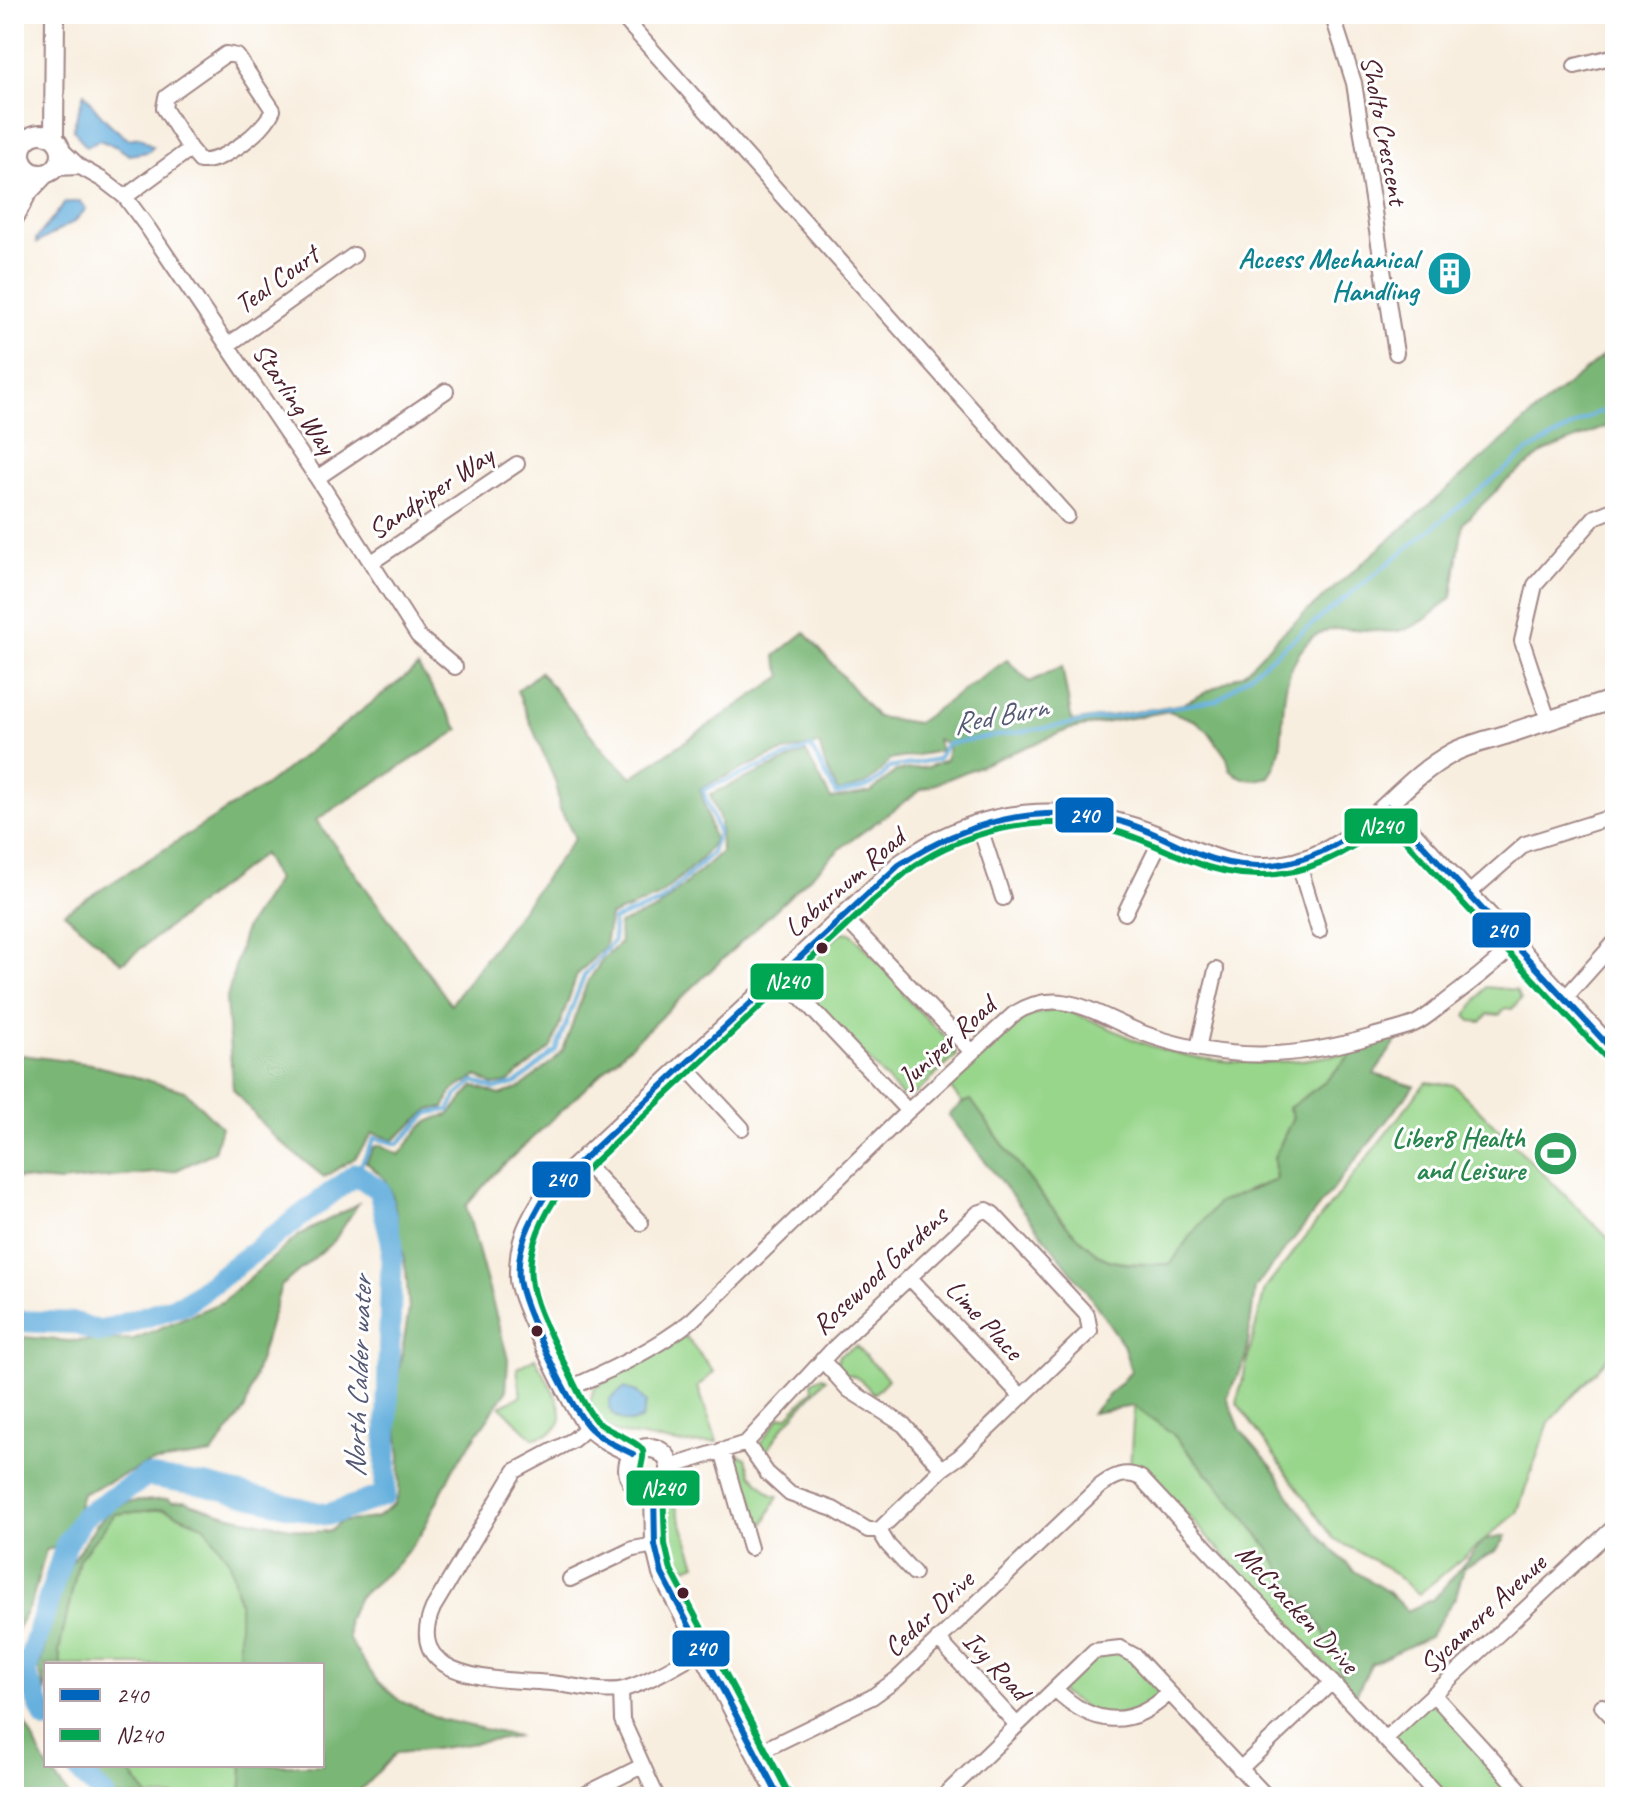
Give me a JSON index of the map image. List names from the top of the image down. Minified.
{"streets":{"street":["Sholto Crescent","Teal Court","Starling Way","Sandpiper Way","Laburnum Road","Juniper Road","Rosewood Gardens","Lime Place","McCracken Drive","Cedar Drive","Sycamore Avenue","Ivy Road"]},"crossings":[["Teal Court","Starling Way"],["Starling Way","Sandpiper Way"],["Laburnum Road","Juniper Road"],["Rosewood Gardens","Lime Place"],["McCracken Drive","Cedar Drive"],["McCracken Drive","Sycamore Avenue"],["Cedar Drive","Ivy Road"]],"water":["Red Burn","North Calder water"],"places":{"building":["Access Mechanical Handling"],"sports":["Liber8 Health and Leisure"]},"lines":["transit line 240","transit line N240"],"legend":["240","N240"]}
